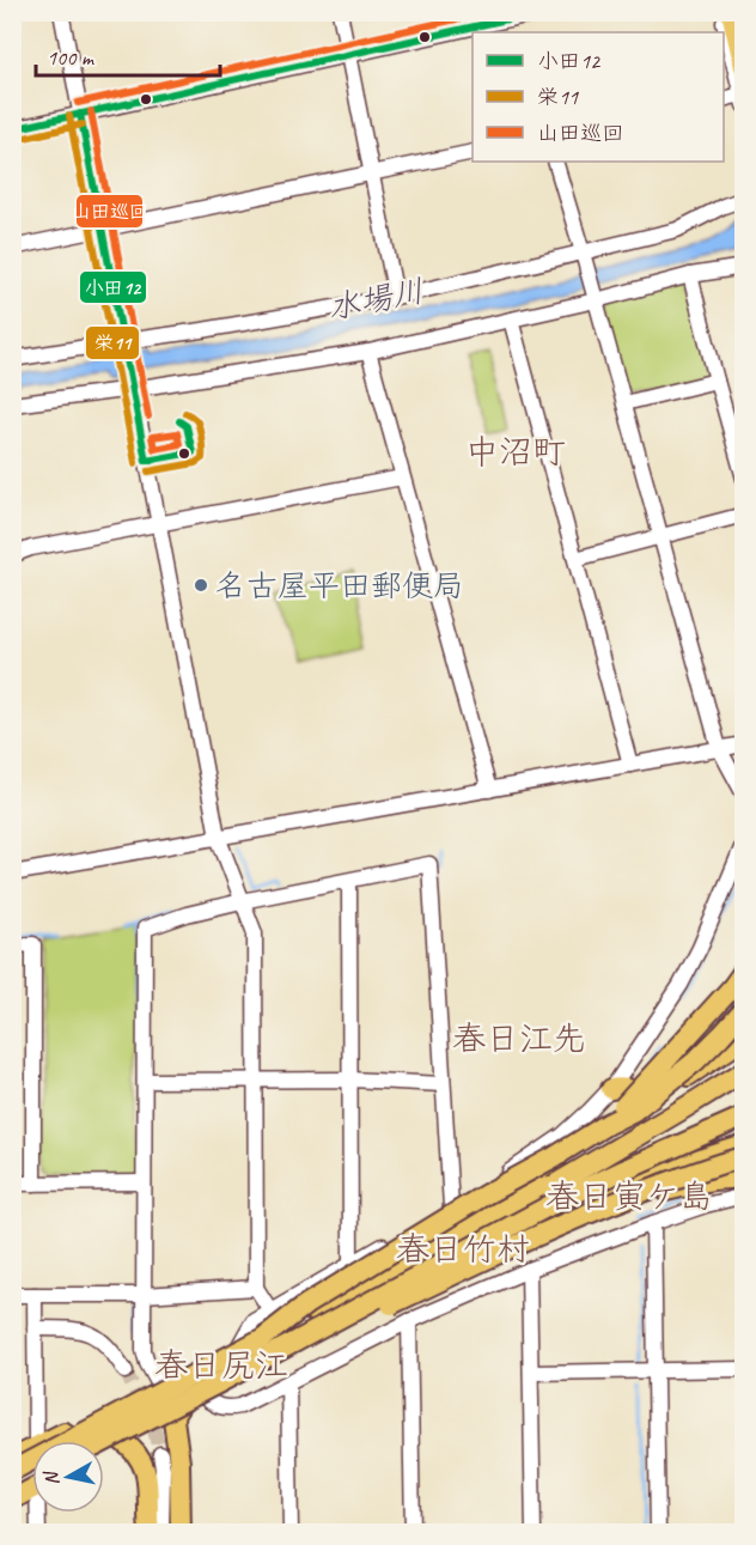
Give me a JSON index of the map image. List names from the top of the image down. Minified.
{"districts":["中沼町","春日江先","春日寅ケ島","春日竹村","春日尻江"],"water":["水場川"],"places":["名古屋平田郵便局"],"lines":["transit line 小田12","transit line 山田巡回","transit line 栄11"],"legend":["小田12","栄11","山田巡回"],"scale_bar":"100 m","north":"left"}
